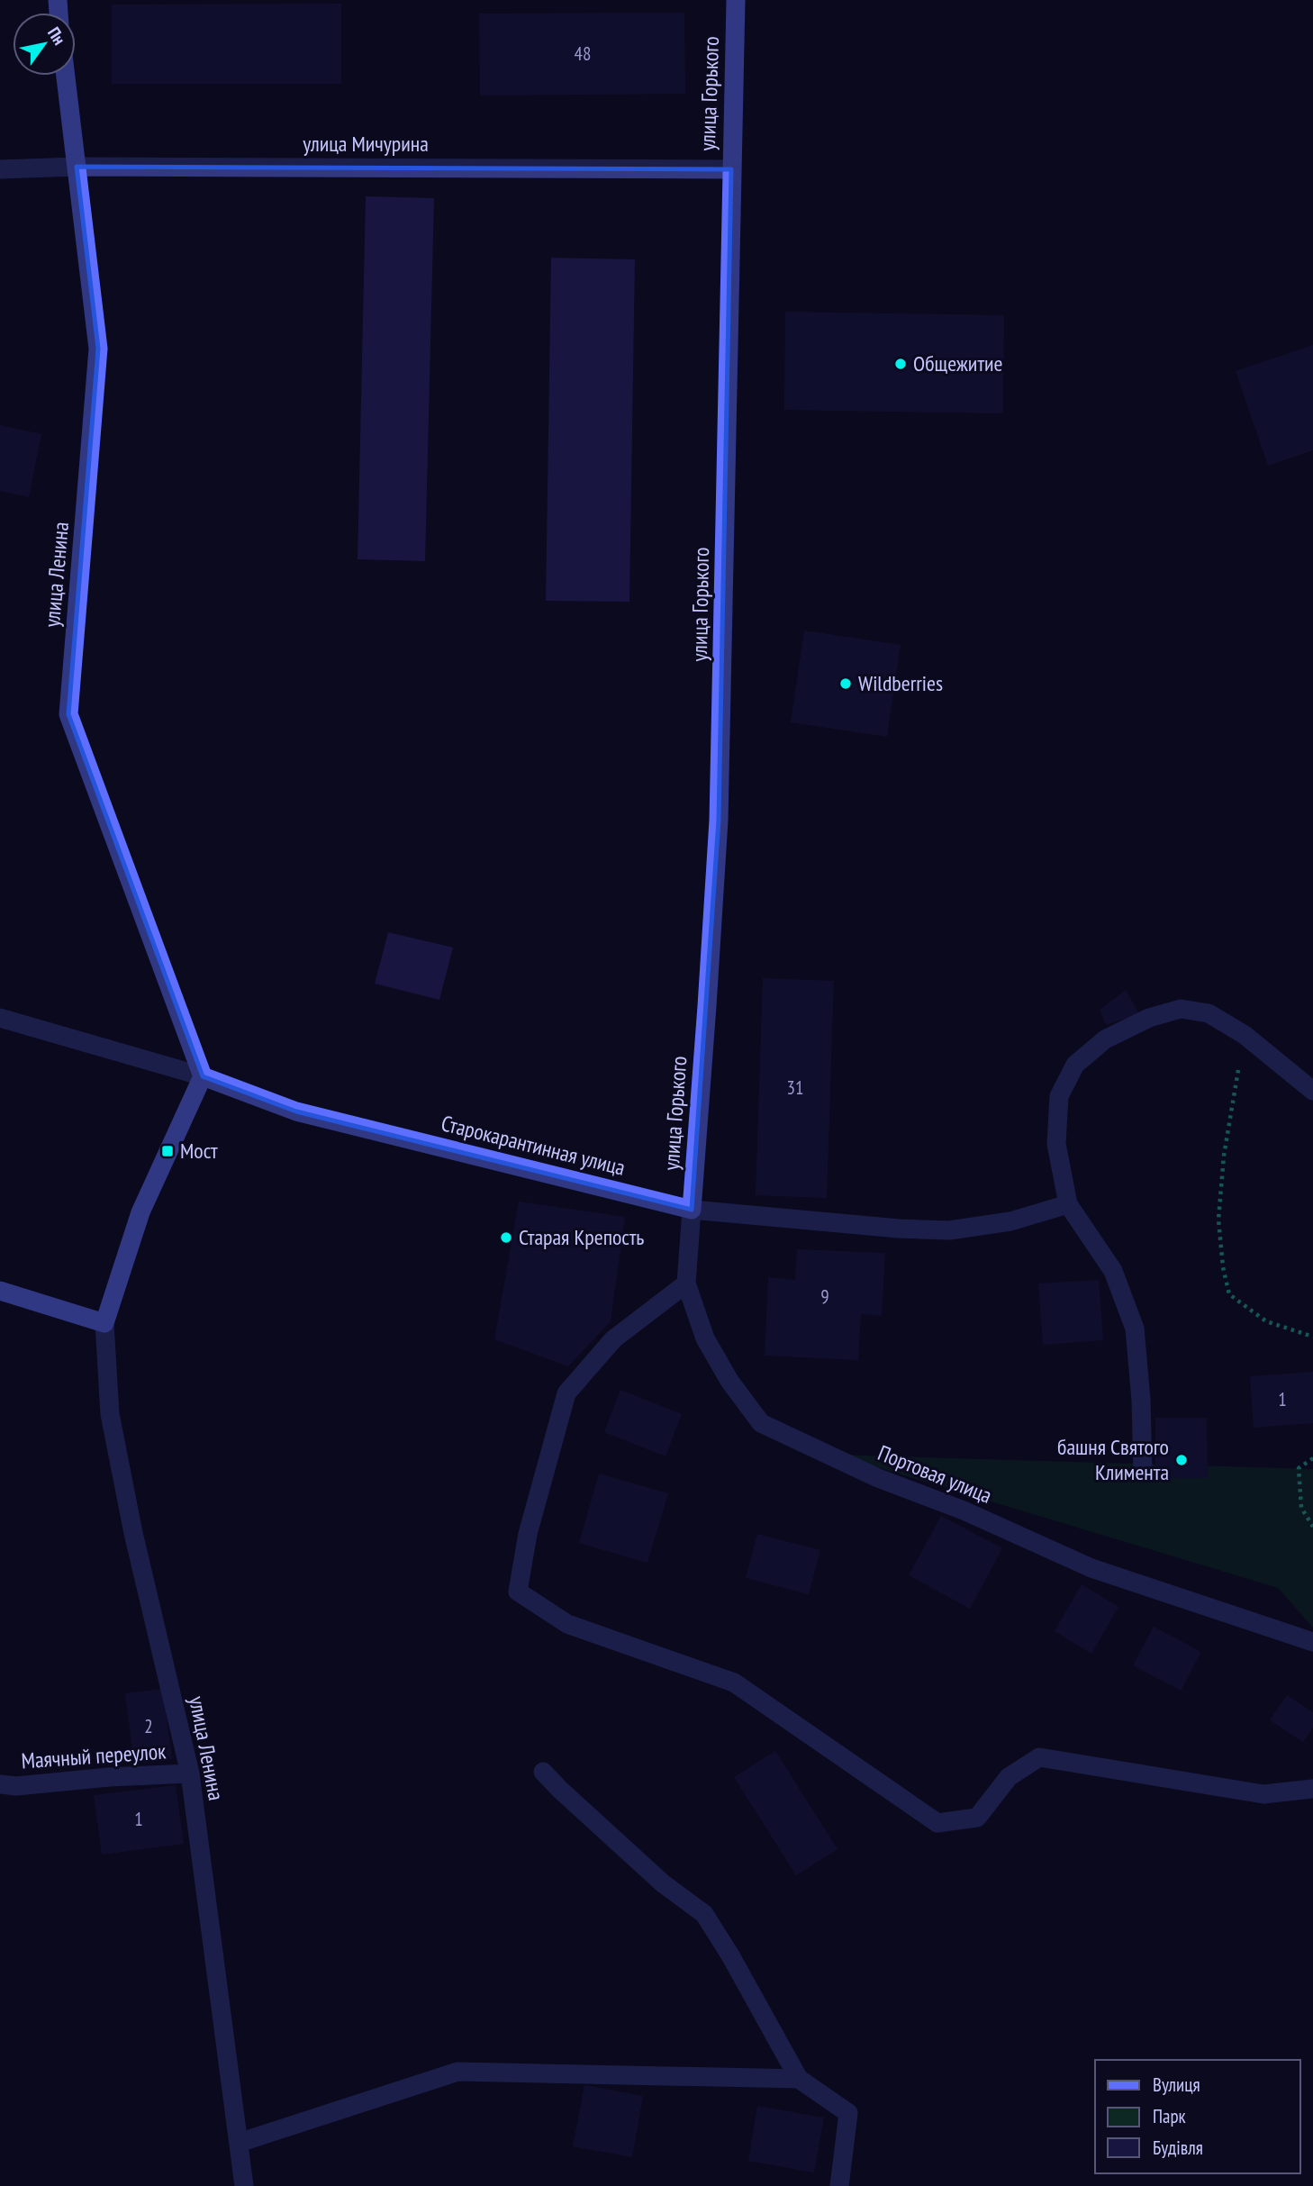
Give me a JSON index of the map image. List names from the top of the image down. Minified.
{"streets":{"main road":["улица Горького","улица Ленина","Старокарантинная улица"],"street":["улица Мичурина","Портовая улица","Маячный переулок"]},"crossings":[["улица Горького","улица Мичурина"],["улица Горького","Старокарантинная улица"],["улица Горького","Портовая улица"],["улица Мичурина","улица Ленина"],["улица Ленина","Старокарантинная улица"],["улица Ленина","Маячный переулок"],["Старокарантинная улица","Портовая улица"]],"places":{"other":["Общежитие","Wildberries","Старая Крепость","башня Святого Климента"],"transit":["Мост"]},"house_numbers":["48","31","9","1","2","1"],"legend":["Вулиця","Парк","Будівля"],"north":"top right"}
